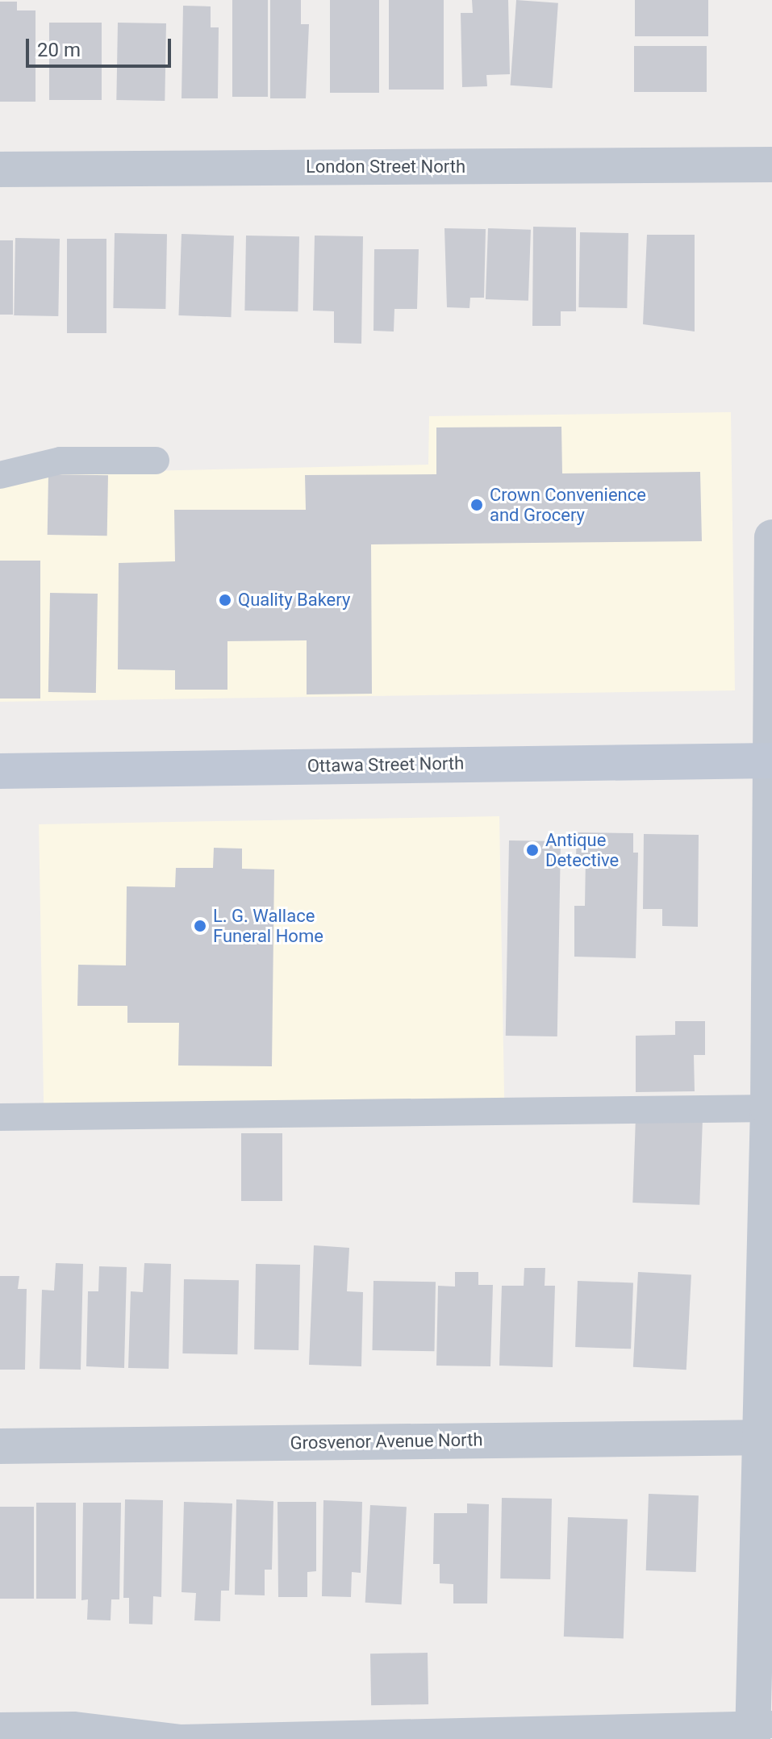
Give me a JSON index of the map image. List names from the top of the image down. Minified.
{"streets":{"main road":["Ottawa Street North"],"street":["London Street North","Grosvenor Avenue North"]},"places":["Crown Convenience and Grocery","Quality Bakery","Antique Detective","L. G. Wallace Funeral Home"],"scale_bar":"20 m"}
